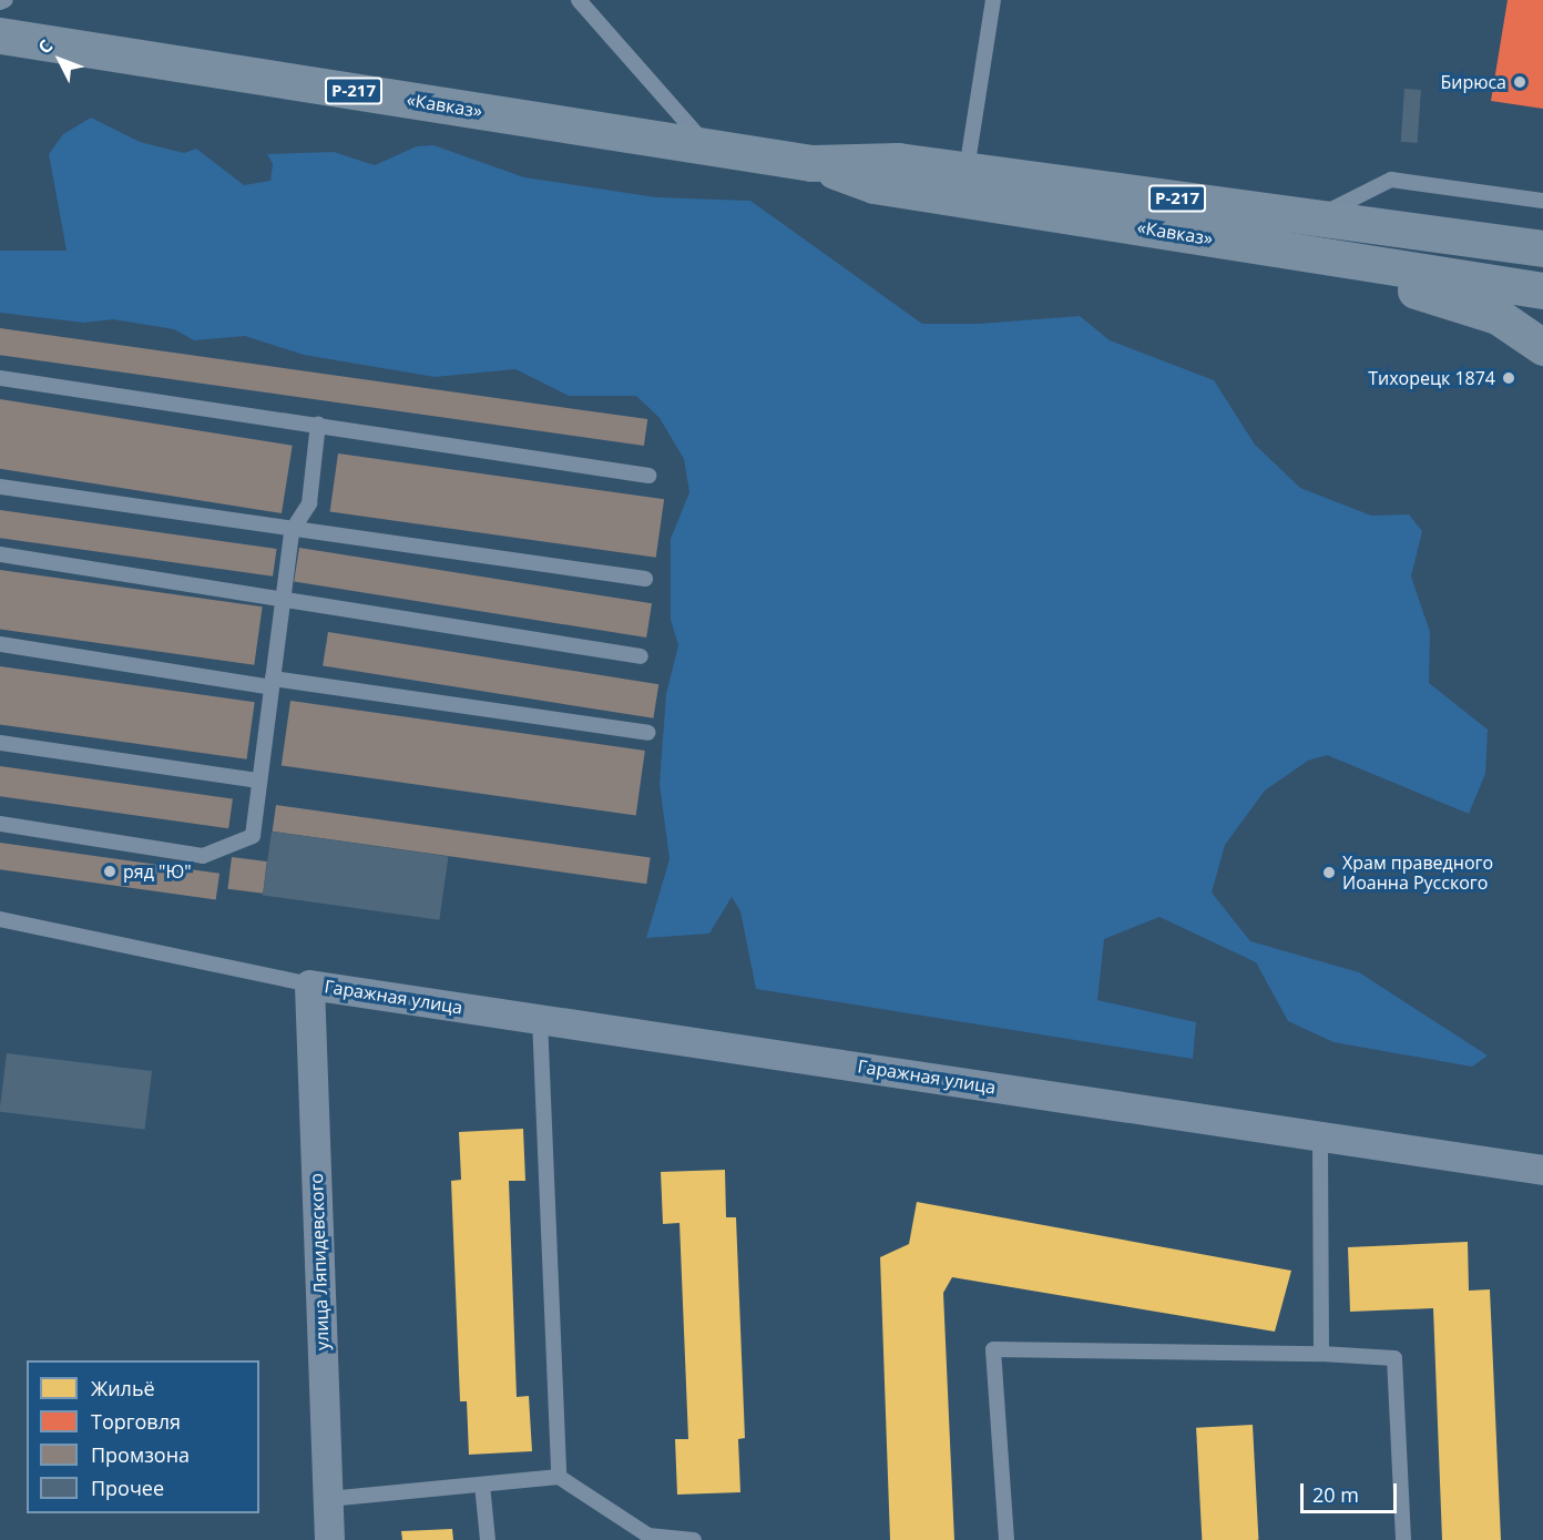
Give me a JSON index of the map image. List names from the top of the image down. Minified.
{"streets":{"highway":["Р-217","«Кавказ»"],"street":["Гаражная улица","улица Ляпидевского"]},"crossings":[["Гаражная улица","улица Ляпидевского"]],"places":["Бирюса","Тихорецк 1874","ряд \"Ю\"","Храм праведного Иоанна Русского"],"legend":["Жильё","Торговля","Промзона","Прочее"],"scale_bar":"20 m","north":"top left"}
